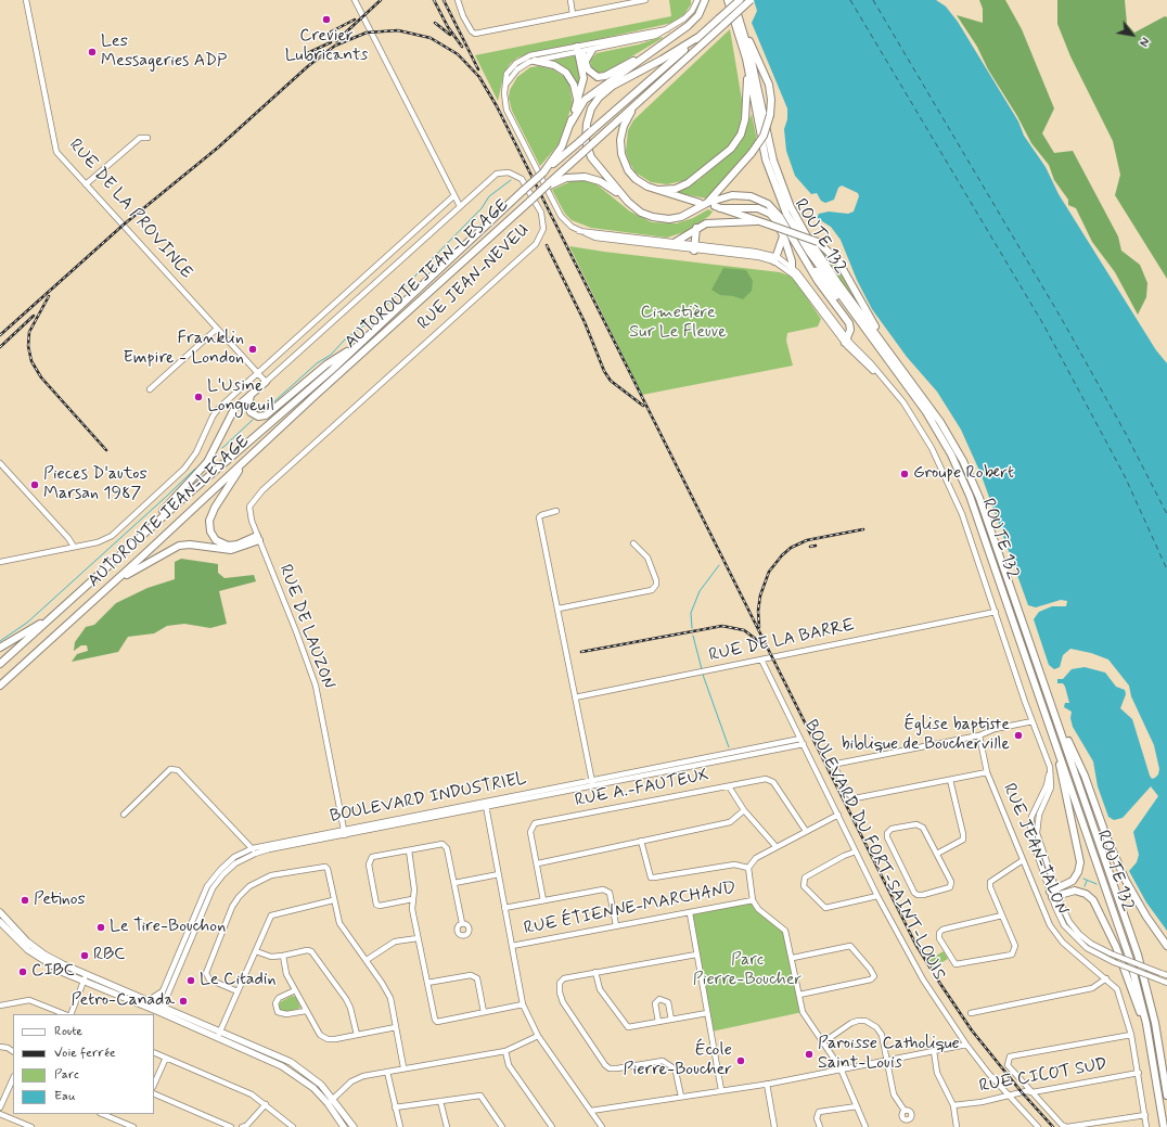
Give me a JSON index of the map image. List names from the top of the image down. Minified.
{"streets":{"highway":["ROUTE 132","AUTOROUTE JEAN-LESAGE"],"street":["RUE DE LA PROVINCE","RUE JEAN-NEVEU","RUE DE LAUZON","RUE DE LA BARRE","RUE A.-FAUTEUX","BOULEVARD INDUSTRIEL","RUE JEAN-TALON","BOULEVARD DU FORT-SAINT-LOUIS","RUE ÉTIENNE-MARCHAND","RUE CICOT SUD"]},"crossings":[["RUE DE LA PROVINCE","RUE JEAN-NEVEU"],["RUE JEAN-NEVEU","RUE DE LAUZON"],["RUE DE LAUZON","BOULEVARD INDUSTRIEL"],["RUE DE LA BARRE","BOULEVARD DU FORT-SAINT-LOUIS"],["BOULEVARD INDUSTRIEL","BOULEVARD DU FORT-SAINT-LOUIS"],["RUE JEAN-TALON","RUE CICOT SUD"],["BOULEVARD DU FORT-SAINT-LOUIS","RUE CICOT SUD"]],"parks":["Cimetière Sur Le Fleuve","Parc Pierre-Boucher"],"places":["Crevier Lubricants","Les Messageries ADP","Franklin Empire - London","L'Usine Longueuil","Groupe Robert","Pieces D'autos Marsan 1987","Église baptiste biblique de Boucherville","Petinos","Le Tire-Bouchon","RBC","CIBC","Le Citadin","Petro-Canada","Paroisse Catholique Saint-Louis","École Pierre-Boucher"],"legend":["Route","Voie ferrée","Parc","Eau"],"north":"bottom right"}
